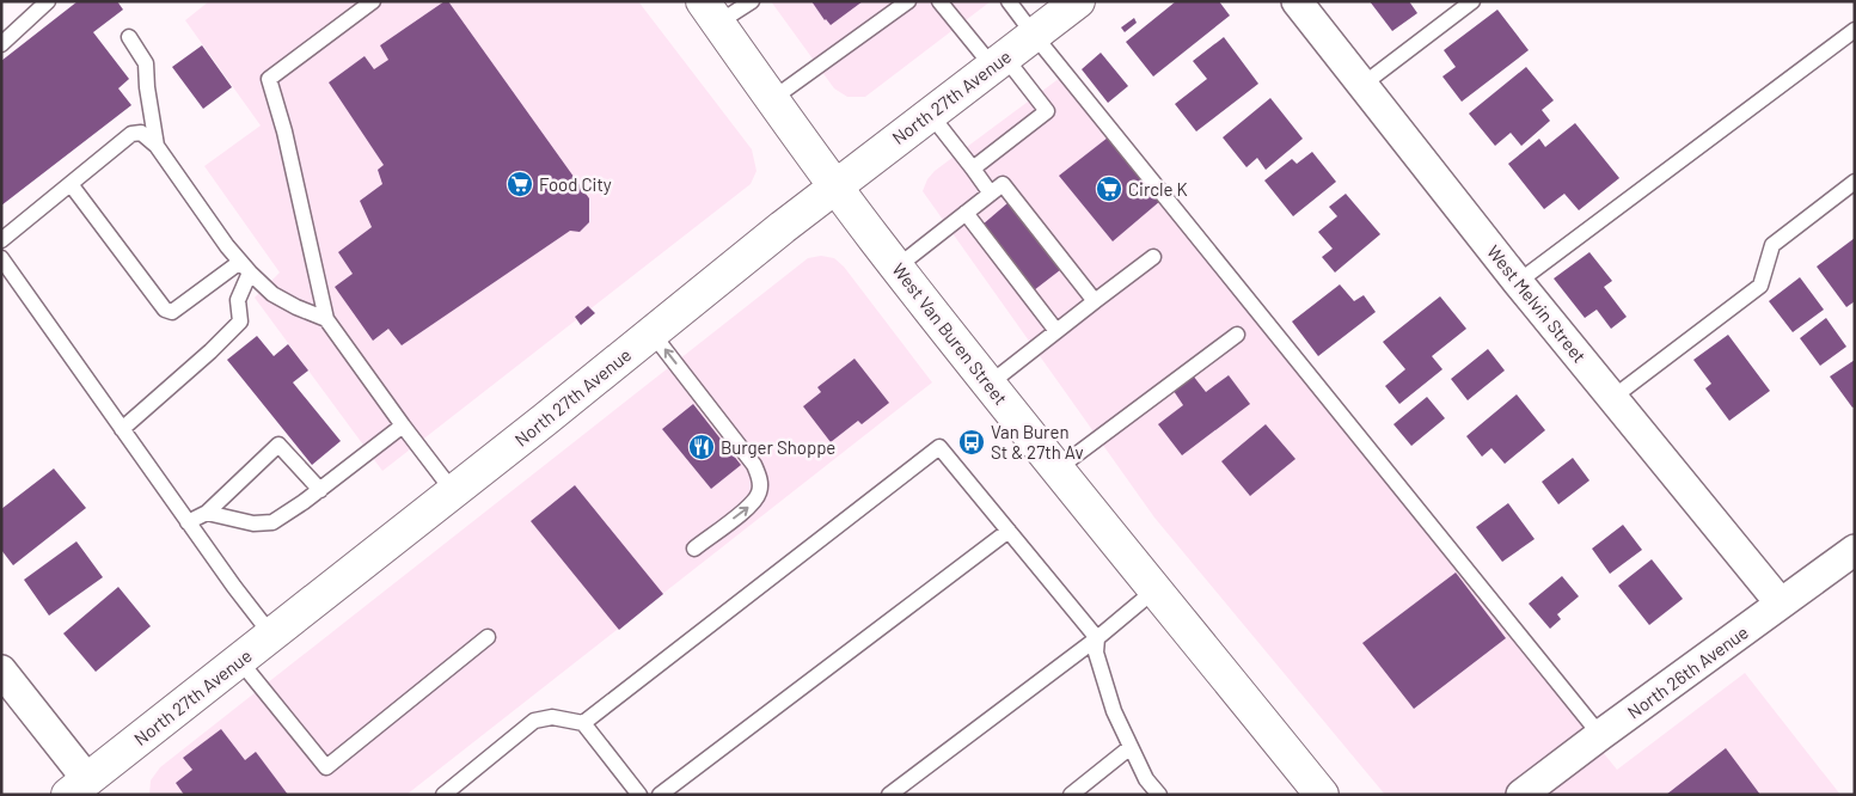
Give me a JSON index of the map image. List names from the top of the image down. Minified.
{"streets":{"main road":["North 27th Avenue","West Van Buren Street"],"street":["West Melvin Street","North 26th Avenue"]},"crossings":[["North 27th Avenue","West Van Buren Street"],["West Melvin Street","North 26th Avenue"]],"places":{"supermarket":["Food City","Circle K"],"bus stop":["Van Buren St & 27th Av"],"restaurant":["Burger Shoppe"]}}
